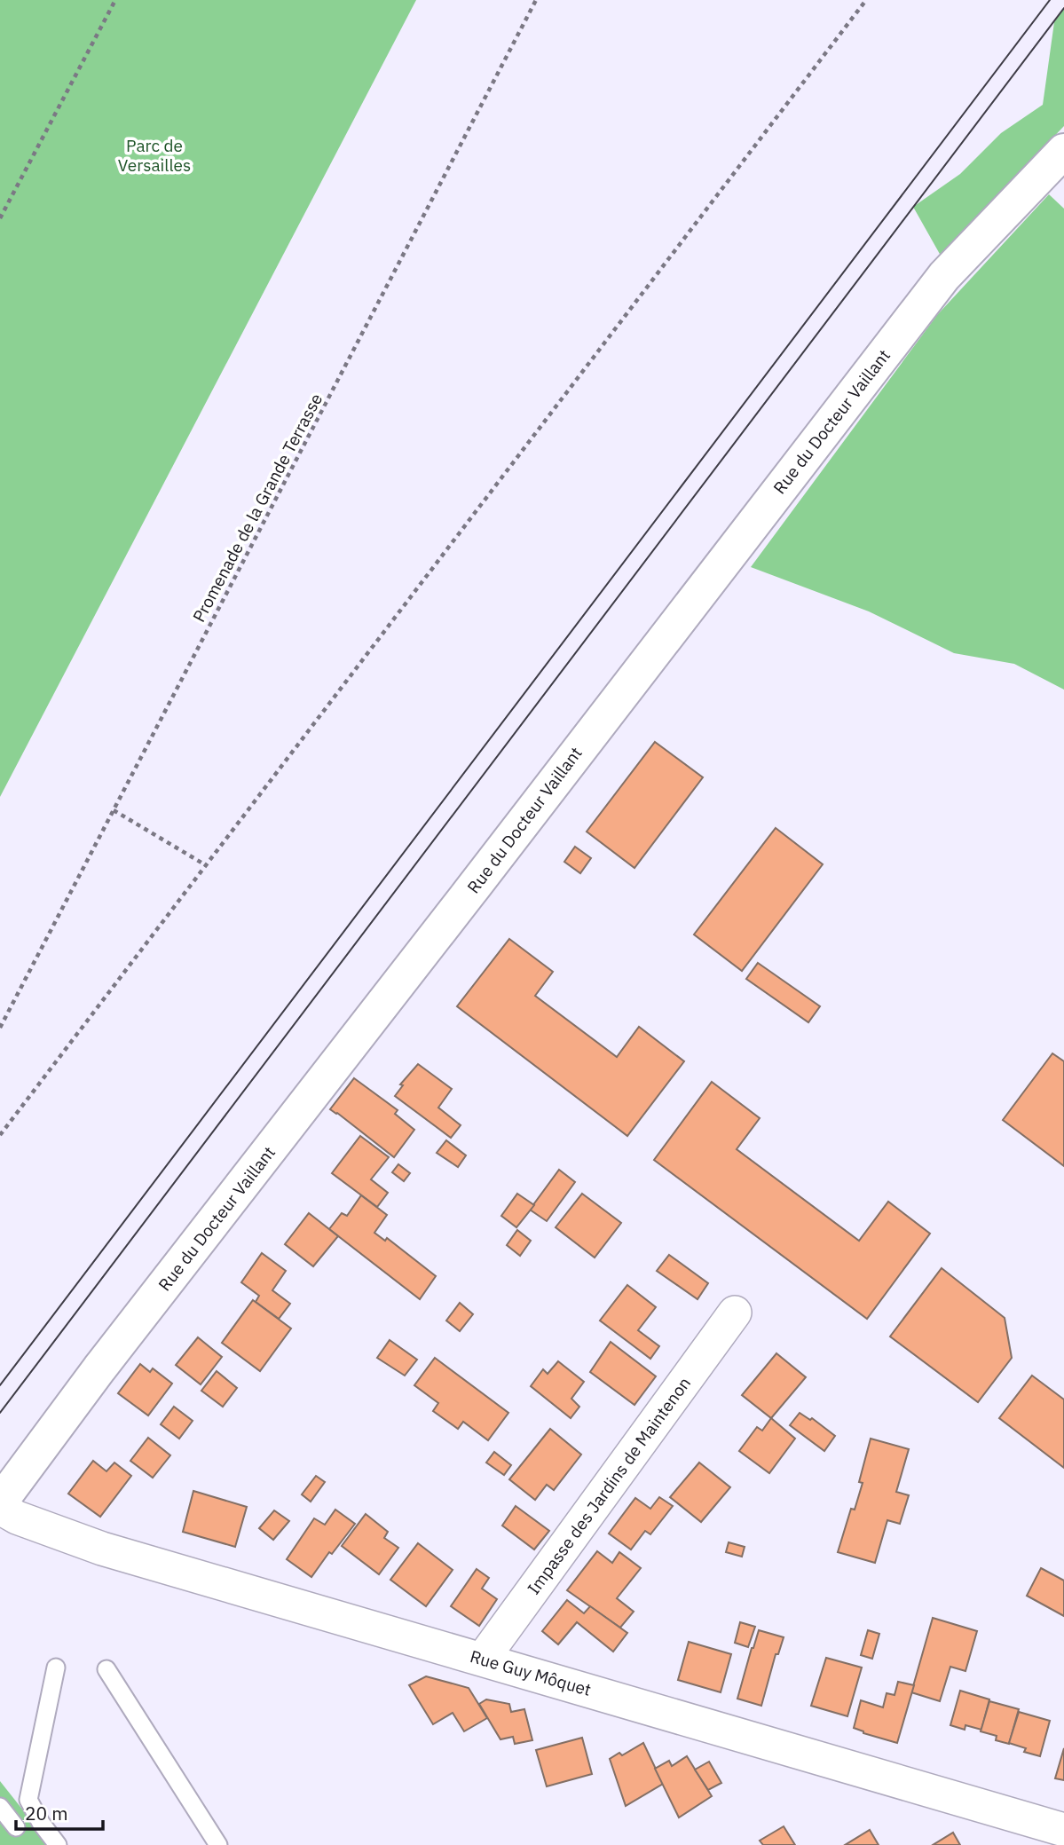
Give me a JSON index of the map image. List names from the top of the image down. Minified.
{"streets":{"main road":["Rue du Docteur Vaillant"],"street":["Impasse des Jardins de Maintenon","Rue Guy Môquet"],"path":["Promenade de la Grande Terrasse"]},"crossings":[["Impasse des Jardins de Maintenon","Rue Guy Môquet"]],"parks":["Parc de Versailles"],"scale_bar":"20 m"}
